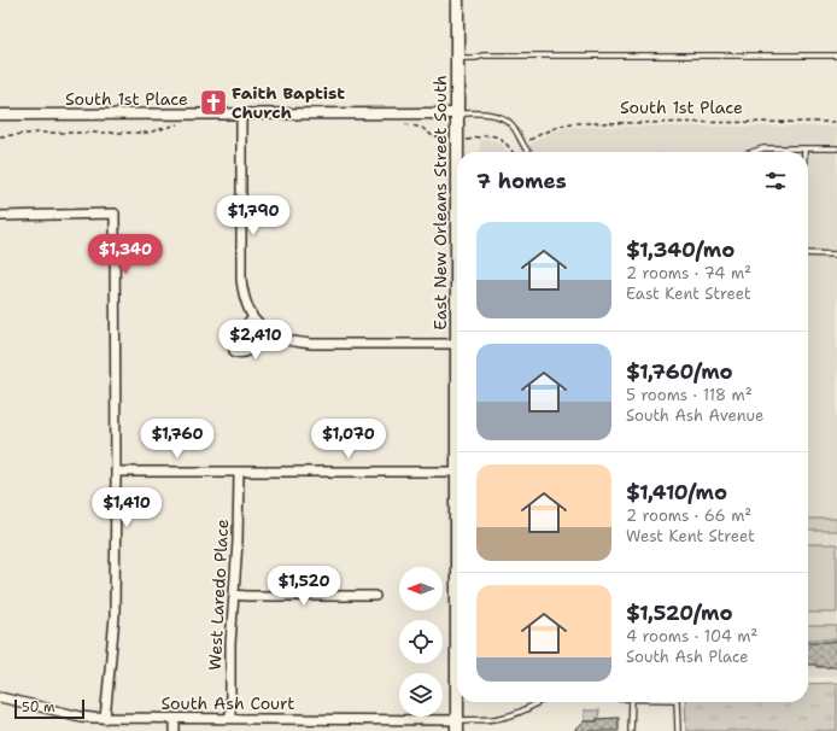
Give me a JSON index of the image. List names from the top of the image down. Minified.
{"streets":{"main road":["East New Orleans Street South"],"street":["South 1st Place","West Laredo Place","South Ash Court"]},"crossings":[["South 1st Place","East New Orleans Street South"],["East New Orleans Street South","South Ash Court"],["West Laredo Place","South Ash Court"]],"places":{"church":["Faith Baptist Church"]},"scale_bar":"50 m","north":"left","page":{"heading":"7 homes","price":["$1,790","$1,340","$2,410","$1,760","$1,070","$1,410","$1,520"],"list":[{"name":"$1,340/mo","note":"2 rooms · 74 m² · East Kent Street"},{"name":"$1,760/mo","note":"5 rooms · 118 m² · South Ash Avenue"},{"name":"$1,410/mo","note":"2 rooms · 66 m² · West Kent Street"},{"name":"$1,520/mo","note":"4 rooms · 104 m² · South Ash Place"}],"scale":"50 m"}}
